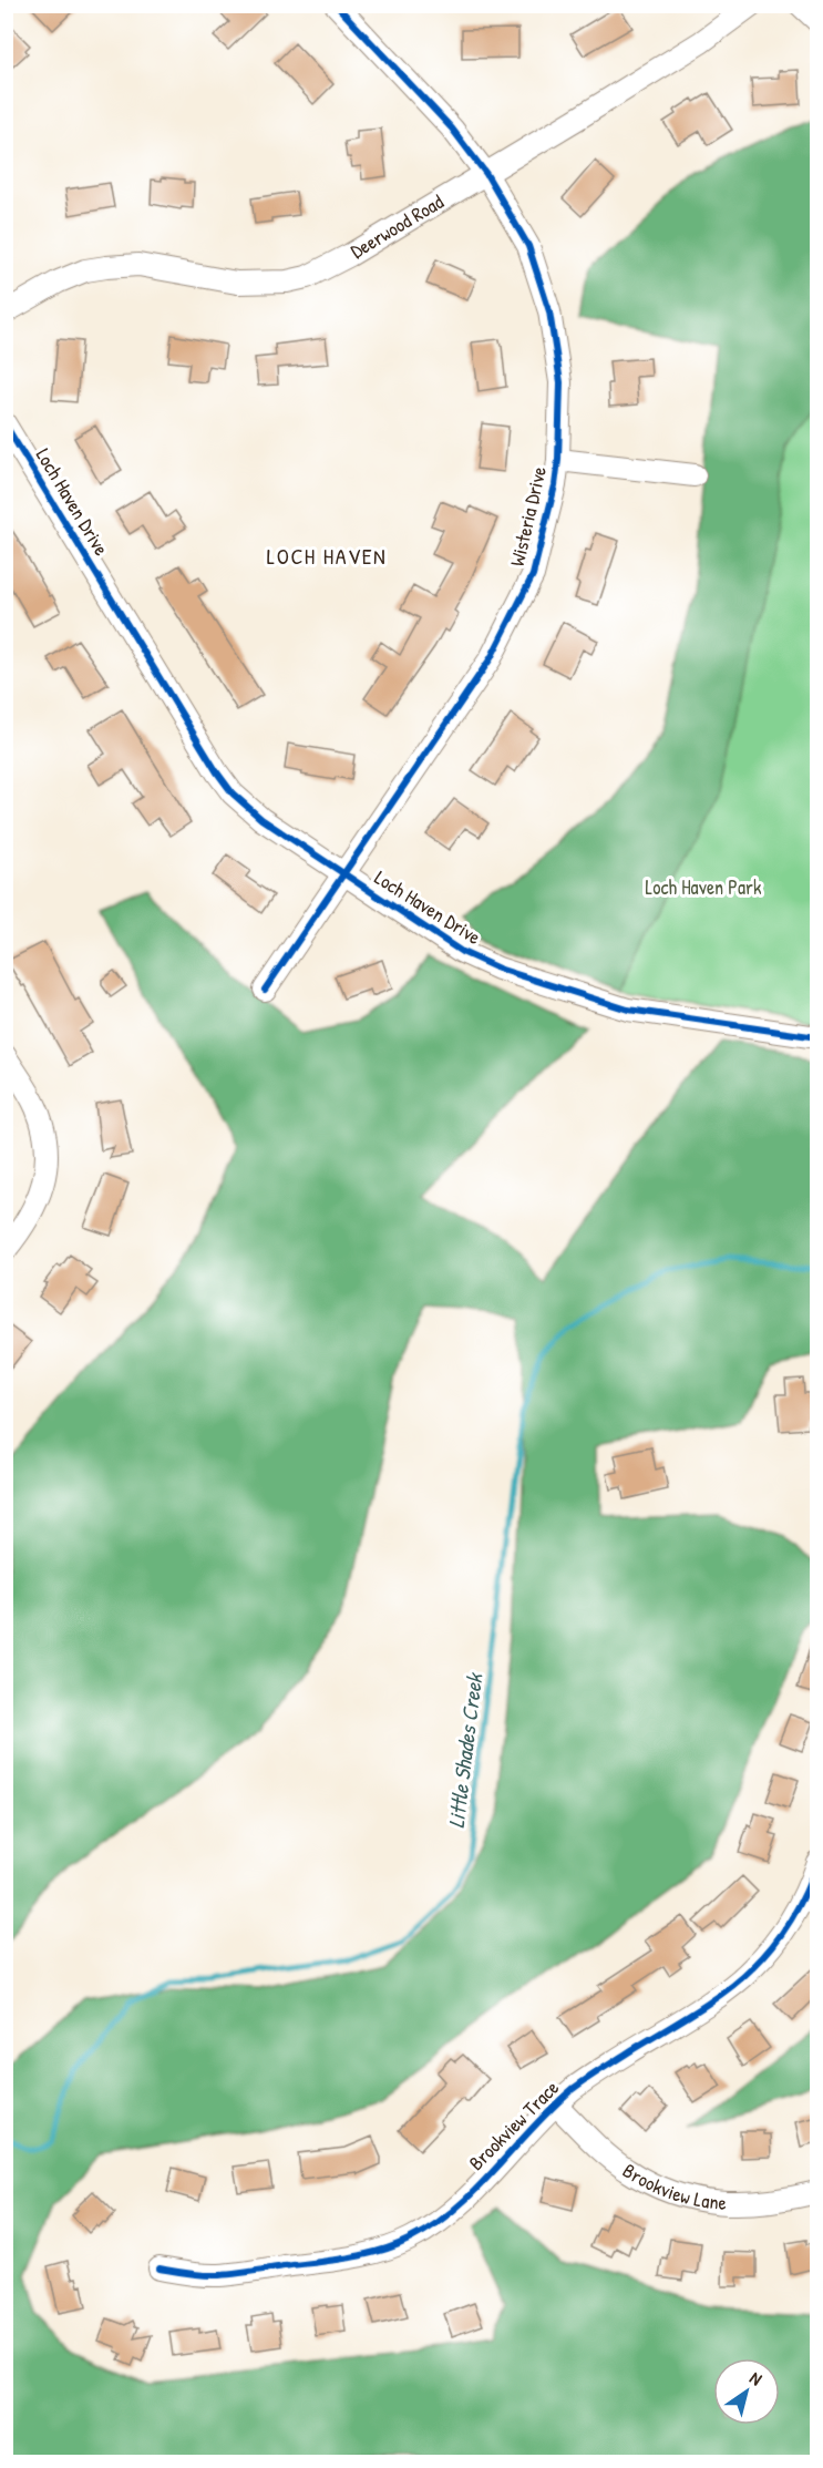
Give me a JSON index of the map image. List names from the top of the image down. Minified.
{"streets":{"street":["Deerwood Road","Loch Haven Drive","Wisteria Drive","Brookview Trace","Brookview Lane"]},"crossings":[["Deerwood Road","Wisteria Drive"],["Loch Haven Drive","Wisteria Drive"],["Brookview Trace","Brookview Lane"]],"districts":["LOCH HAVEN"],"water":["Little Shades Creek"],"parks":["Loch Haven Park"],"north":"top right"}
